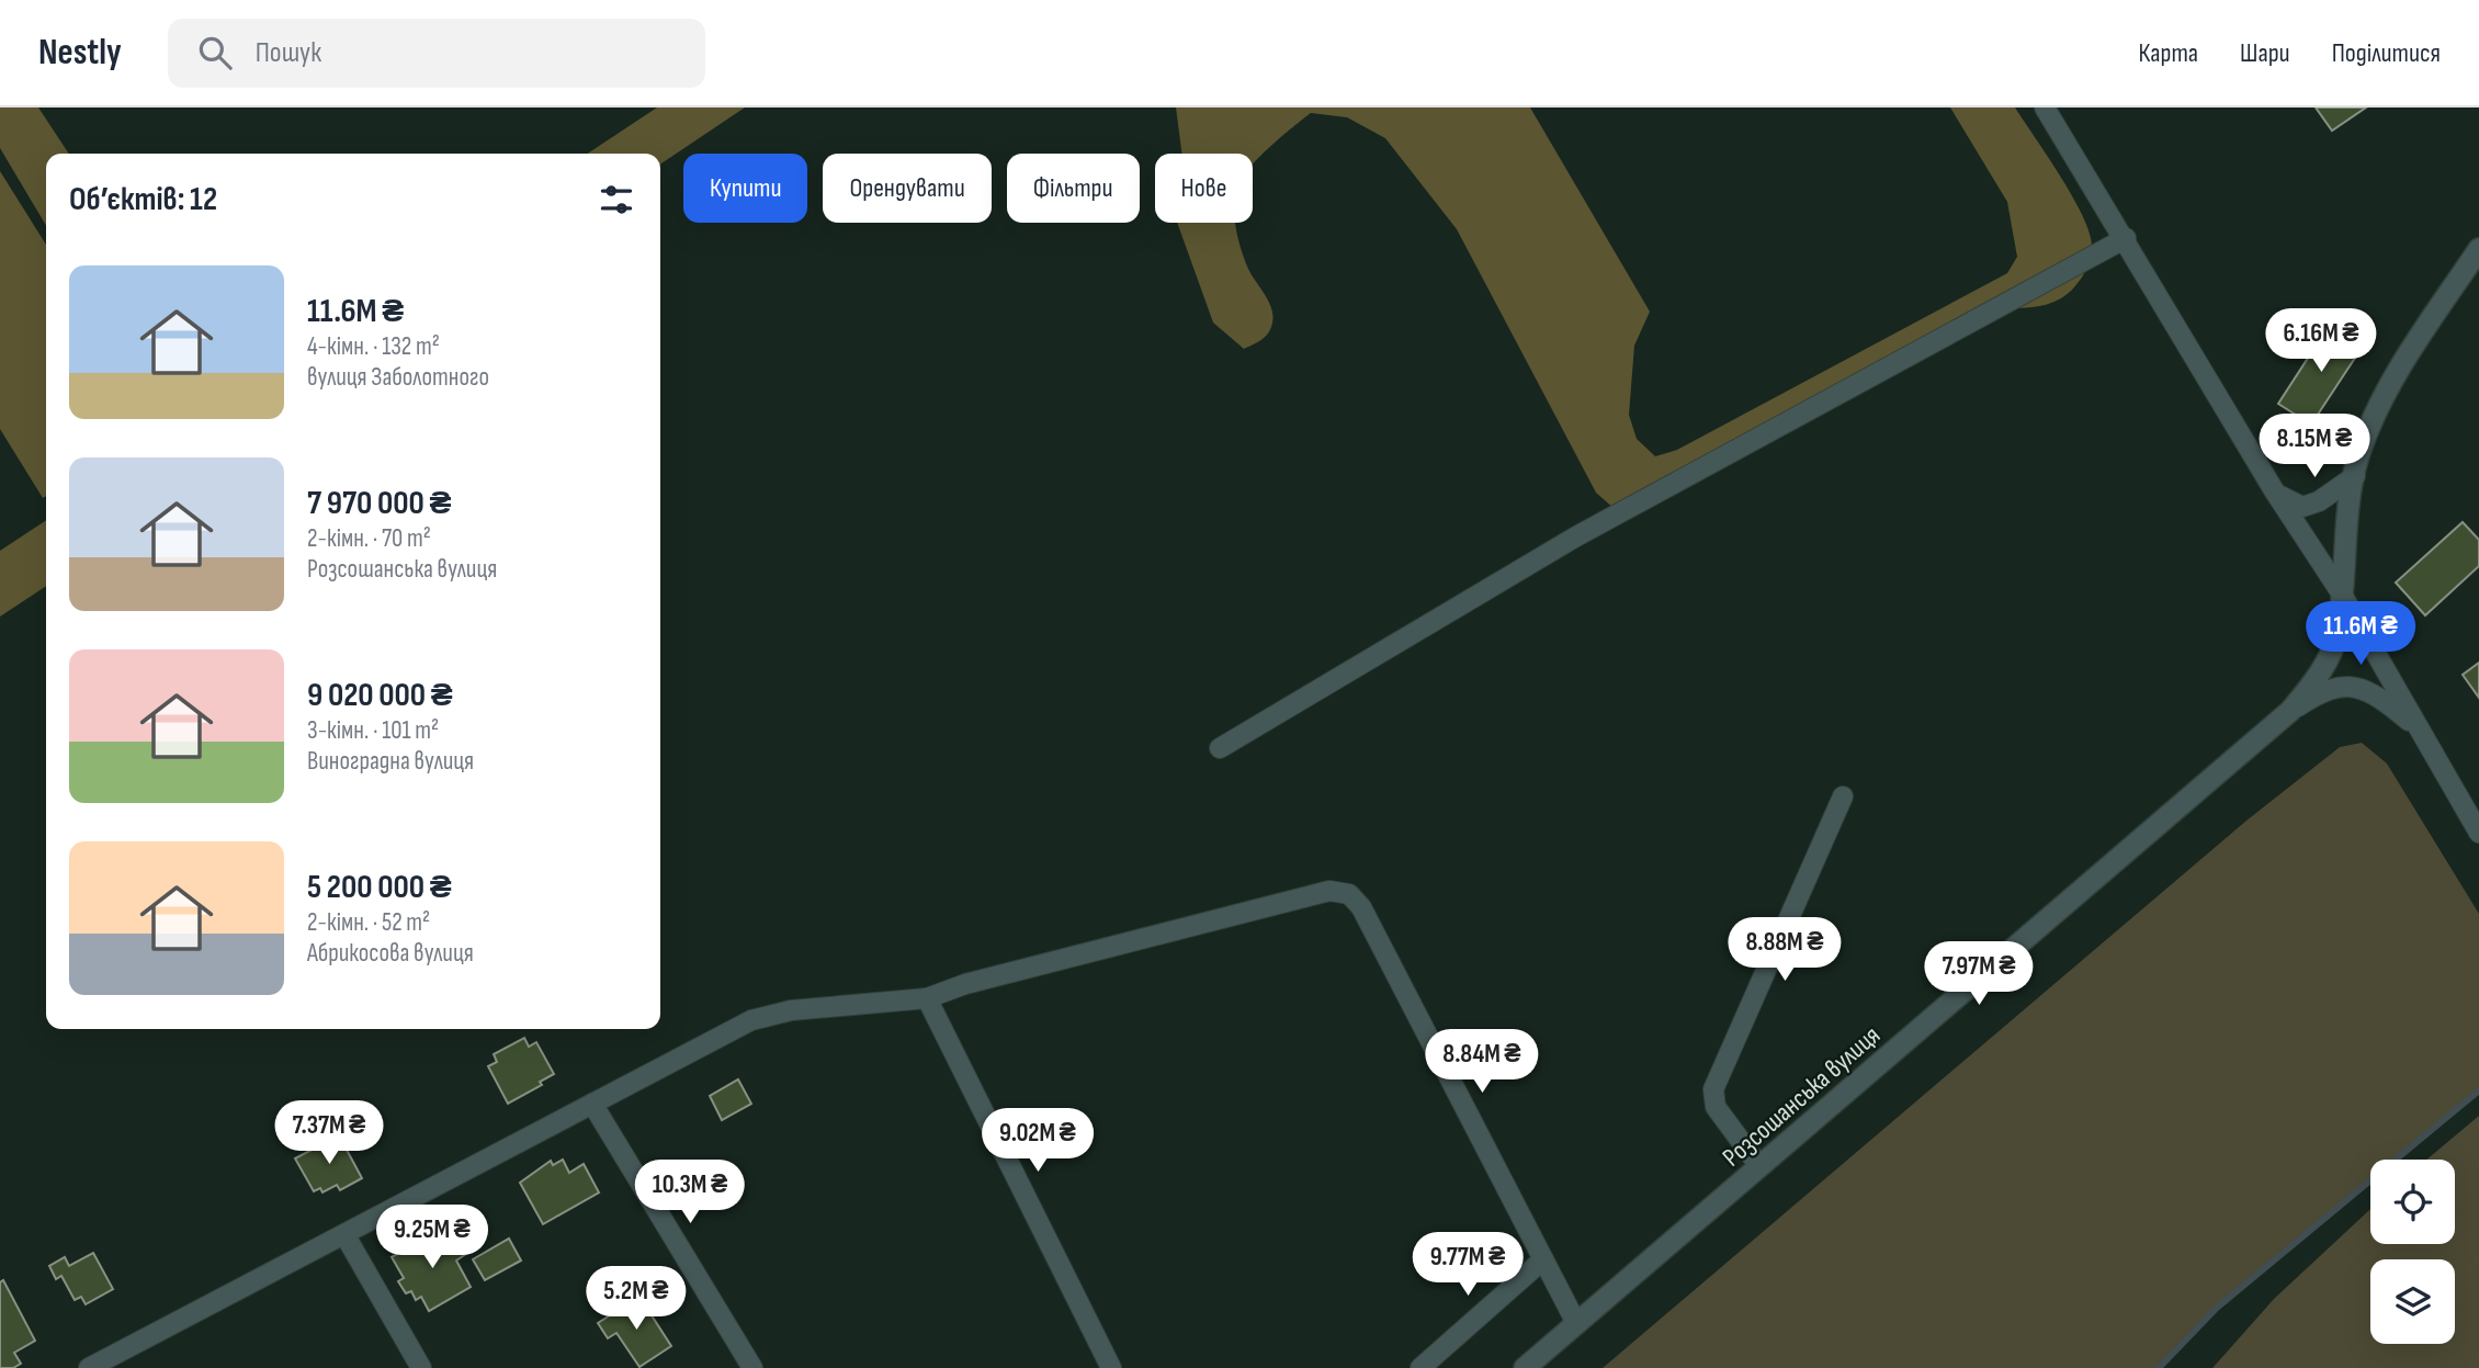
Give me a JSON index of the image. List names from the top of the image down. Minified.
{"streets":{"street":["Розсошанська вулиця"]},"page":{"header":"Nestly","search":"Пошук","nav":["Карта","Шари","Поділитися"],"chip":["Купити","Орендувати","Фільтри","Нове"],"heading":"Об’єктів: 12","list":[{"name":"11.6M ₴","note":"4-кімн. · 132 m² · вулиця Заболотного"},{"name":"7 970 000 ₴","note":"2-кімн. · 70 m² · Розсошанська вулиця"},{"name":"9 020 000 ₴","note":"3-кімн. · 101 m² · Виноградна вулиця"},{"name":"5 200 000 ₴","note":"2-кімн. · 52 m² · Абрикосова вулиця"}],"price":["6.16M ₴","8.15M ₴","11.6M ₴","8.88M ₴","7.97M ₴","8.84M ₴","7.37M ₴","9.02M ₴","10.3M ₴","9.25M ₴","9.77M ₴","5.2M ₴"]}}
